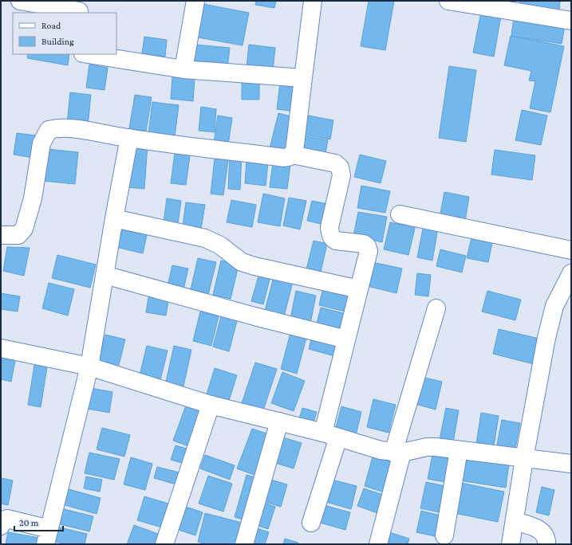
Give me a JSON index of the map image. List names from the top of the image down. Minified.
{"legend":["Road","Building"],"scale_bar":"20 m"}
